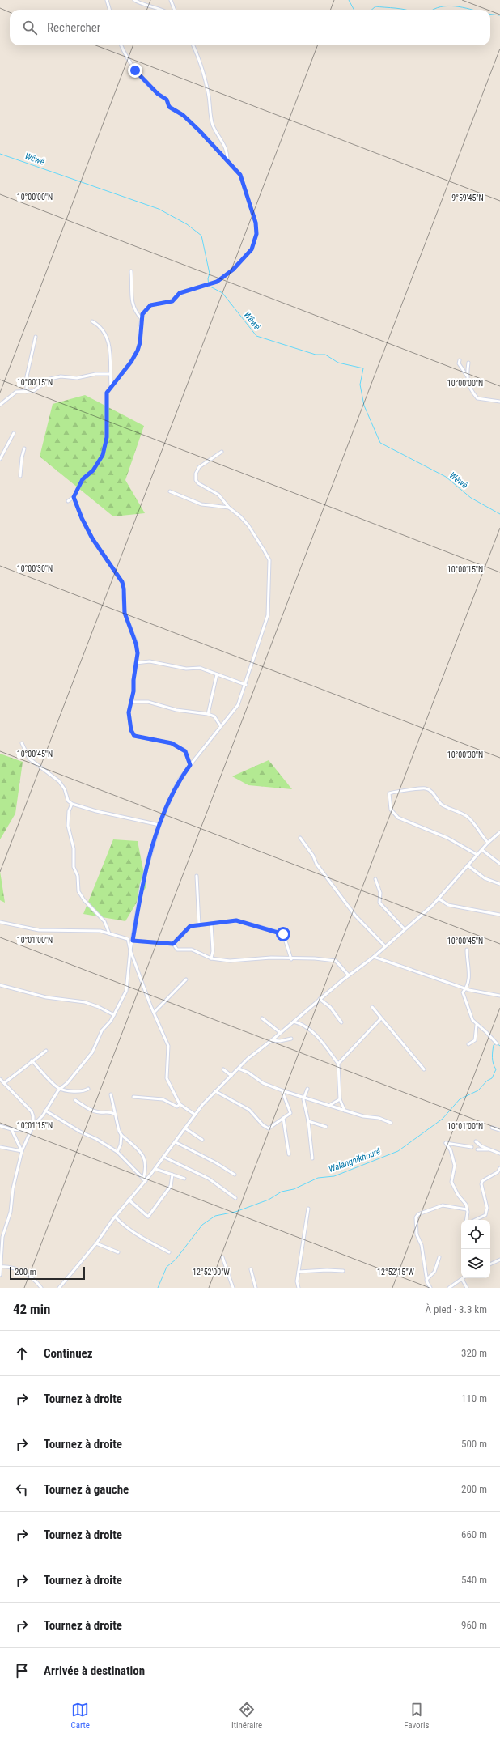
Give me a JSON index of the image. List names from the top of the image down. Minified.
{"water":["Wêwê","Walangnikhouré"],"scale_bar":"200 m","page":{"search":"Rechercher","scale":"200 m","heading":["42 min","À pied · 3.3 km"],"list":[["Continuez","320 m"],["Tournez à droite","110 m"],["Tournez à droite","500 m"],["Tournez à gauche","200 m"],["Tournez à droite","660 m"],["Tournez à droite","540 m"],["Tournez à droite","960 m"],"Arrivée à destination"],"nav":["Carte","Itinéraire","Favoris"]},"coordinates":["10°00'00\"N","9°59'45\"N","10°00'15\"N","10°00'30\"N","10°00'45\"N","10°01'00\"N","10°01'15\"N","12°52'00\"W","12°52'15\"W"]}
